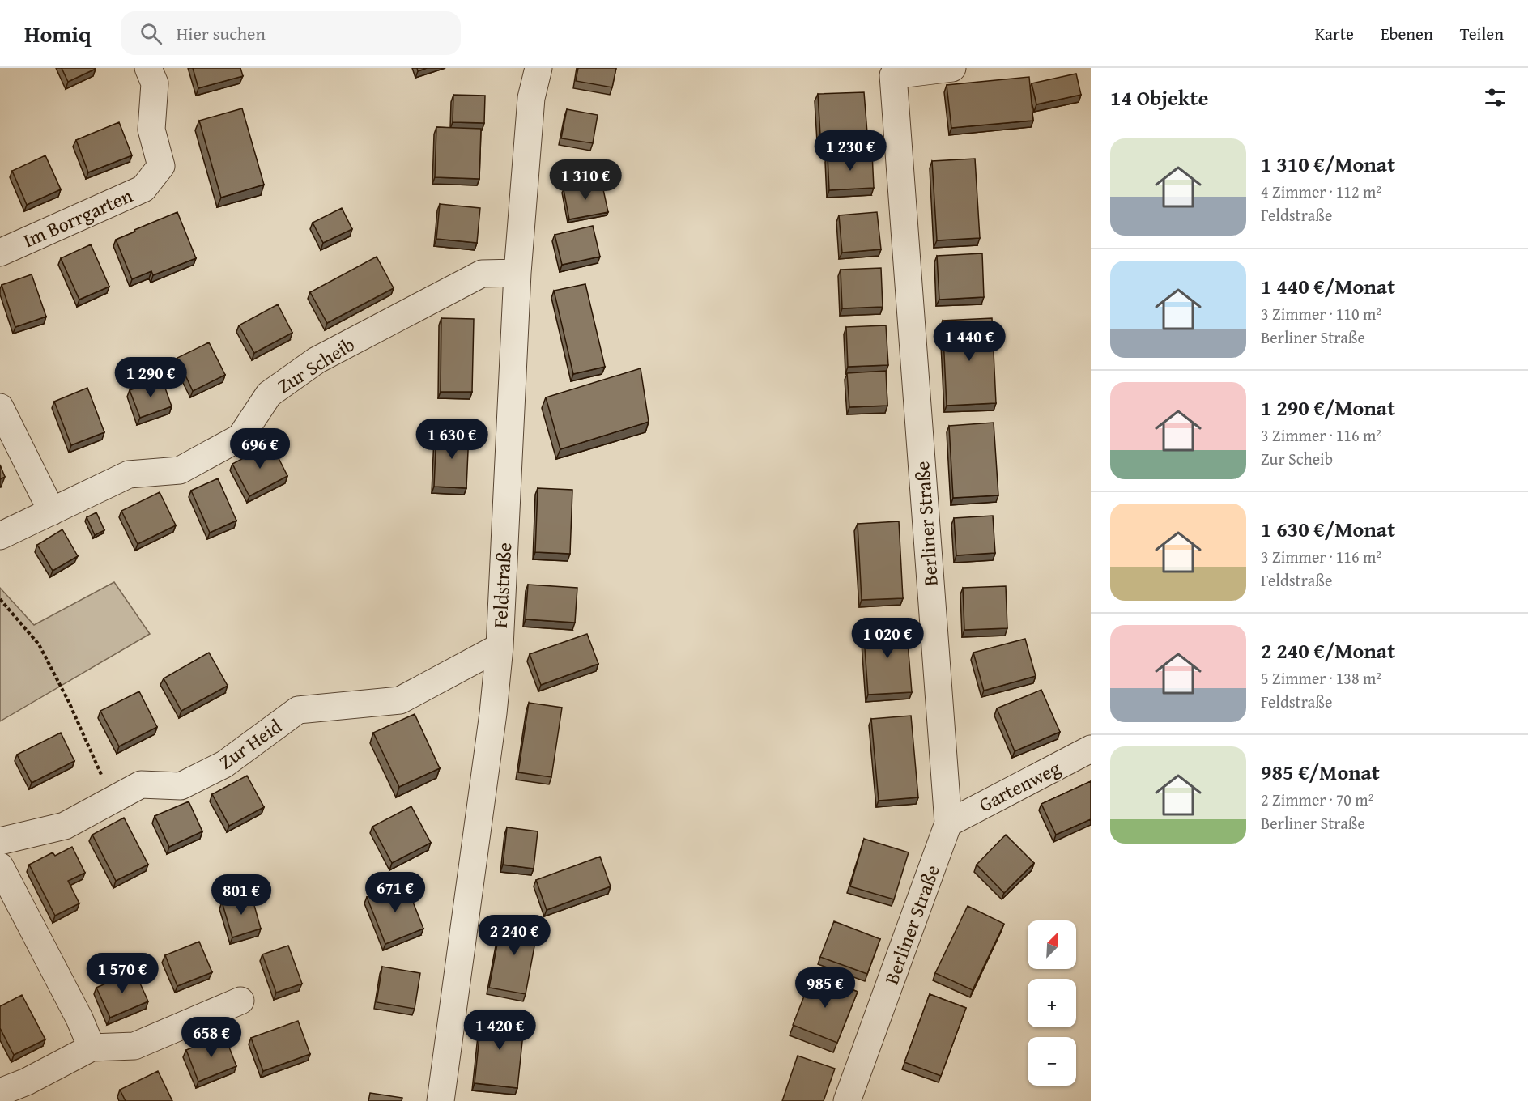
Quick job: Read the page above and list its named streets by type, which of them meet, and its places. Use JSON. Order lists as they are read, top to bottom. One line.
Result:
{"streets":{"street":["Im Borrgarten","Zur Scheib","Berliner Straße","Feldstraße","Zur Heid","Gartenweg"]},"crossings":[["Zur Scheib","Feldstraße"],["Berliner Straße","Gartenweg"],["Feldstraße","Zur Heid"]],"north":"top right","page":{"header":"Homiq","search":"Hier suchen","nav":["Karte","Ebenen","Teilen"],"heading":"14 Objekte","list":[{"name":"1 310 €/Monat","note":"4 Zimmer · 112 m² · Feldstraße"},{"name":"1 440 €/Monat","note":"3 Zimmer · 110 m² · Berliner Straße"},{"name":"1 290 €/Monat","note":"3 Zimmer · 116 m² · Zur Scheib"},{"name":"1 630 €/Monat","note":"3 Zimmer · 116 m² · Feldstraße"},{"name":"2 240 €/Monat","note":"5 Zimmer · 138 m² · Feldstraße"},{"name":"985 €/Monat","note":"2 Zimmer · 70 m² · Berliner Straße"}],"price":["1 230 €","1 310 €","1 440 €","1 290 €","1 630 €","696 €","1 020 €","671 €","801 €","2 240 €","1 570 €","985 €","1 420 €","658 €"],"map_buttons":["+","−"]}}
